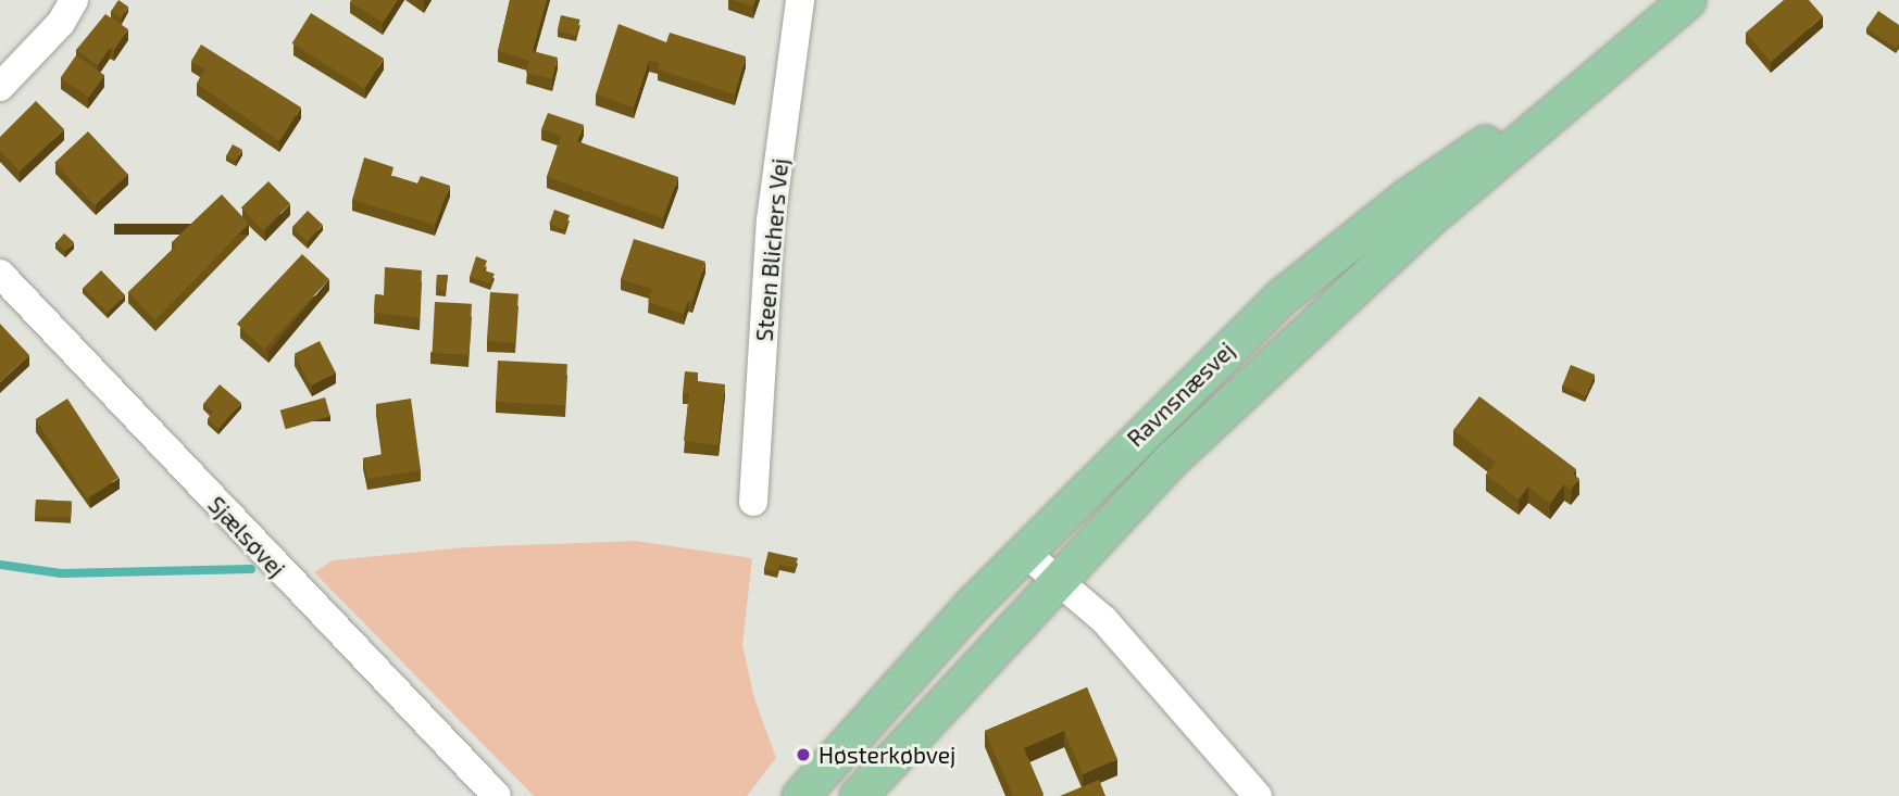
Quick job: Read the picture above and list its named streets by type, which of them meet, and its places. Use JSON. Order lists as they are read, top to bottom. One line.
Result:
{"streets":{"main road":["Ravnsnæsvej"],"street":["Steen Blichers Vej","Sjælsøvej"]},"places":["Høsterkøbvej"]}
